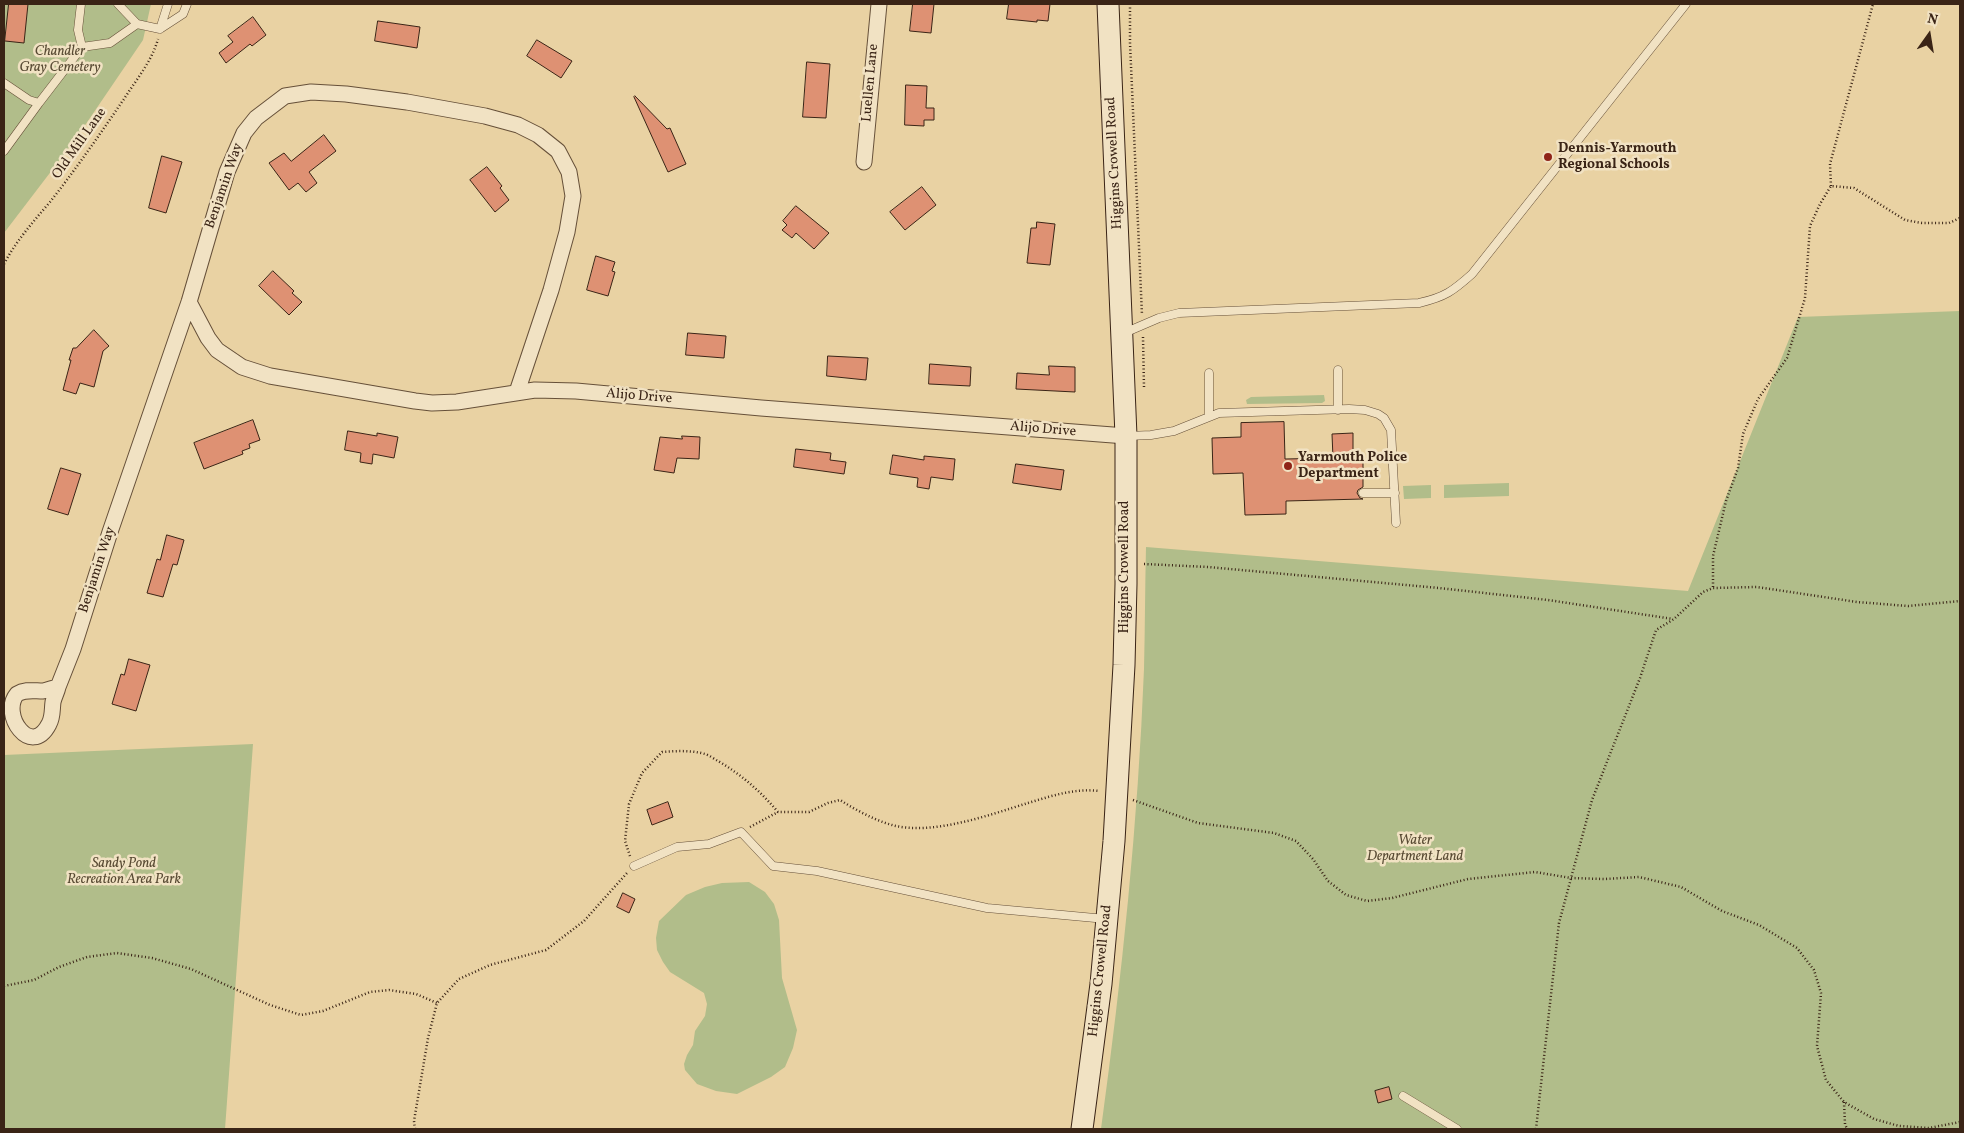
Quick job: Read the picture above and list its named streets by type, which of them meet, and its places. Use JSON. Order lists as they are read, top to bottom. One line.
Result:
{"streets":{"main road":["Higgins Crowell Road"],"street":["Luellen Lane","Benjamin Way","Alijo Drive"],"path":["Old Mill Lane"]},"crossings":[["Higgins Crowell Road","Alijo Drive"],["Benjamin Way","Alijo Drive"]],"parks":["Chandler Gray Cemetery","Water Department Land","Sandy Pond Recreation Area Park"],"places":["Dennis-Yarmouth Regional Schools","Yarmouth Police Department"],"north":"top"}
